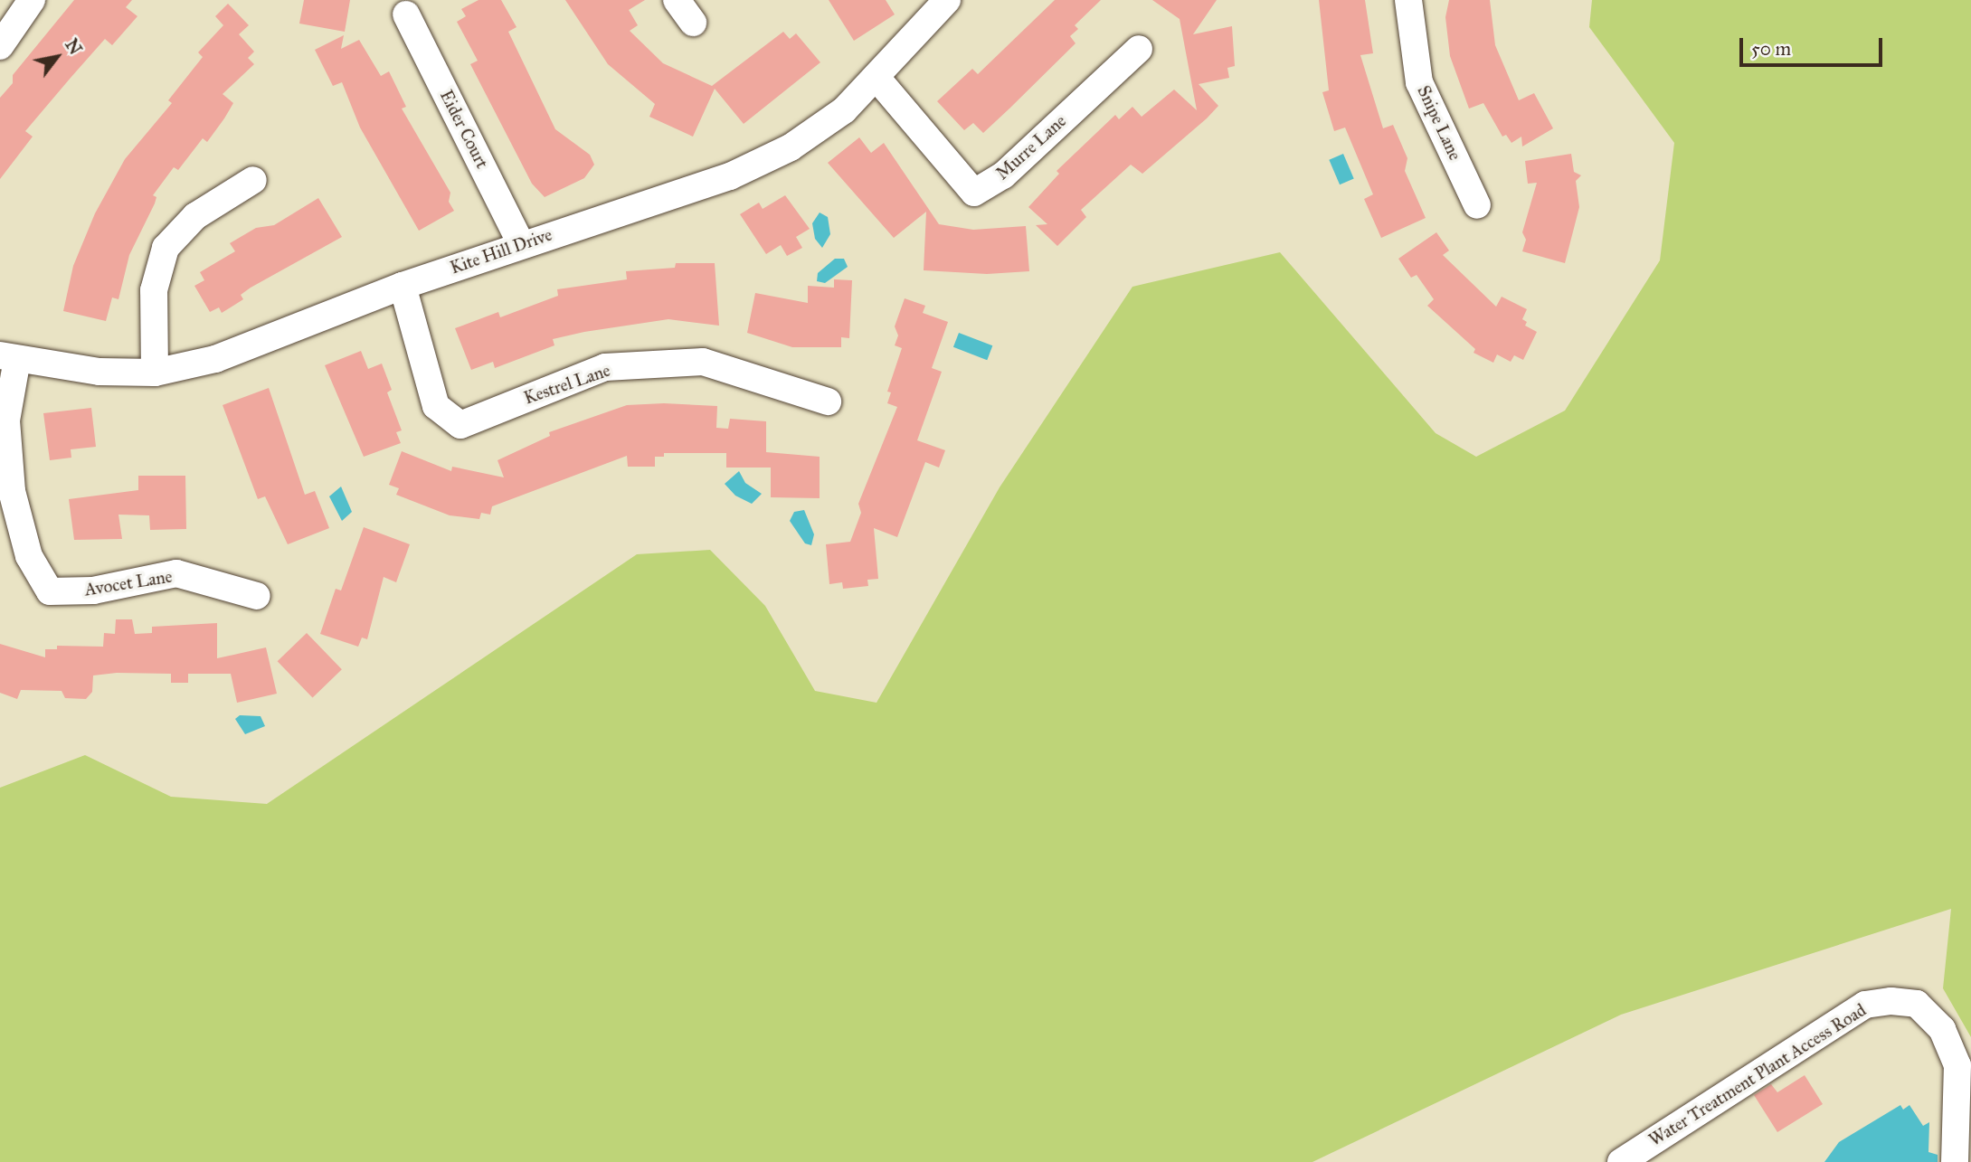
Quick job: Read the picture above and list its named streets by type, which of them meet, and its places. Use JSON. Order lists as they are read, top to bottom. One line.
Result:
{"streets":{"street":["Snipe Lane","Eider Court","Murre Lane","Kite Hill Drive","Kestrel Lane","Avocet Lane","Water Treatment Plant Access Road"]},"crossings":[["Eider Court","Kite Hill Drive"],["Murre Lane","Kite Hill Drive"],["Kite Hill Drive","Kestrel Lane"],["Kite Hill Drive","Avocet Lane"]],"scale_bar":"50 m","north":"top right"}
